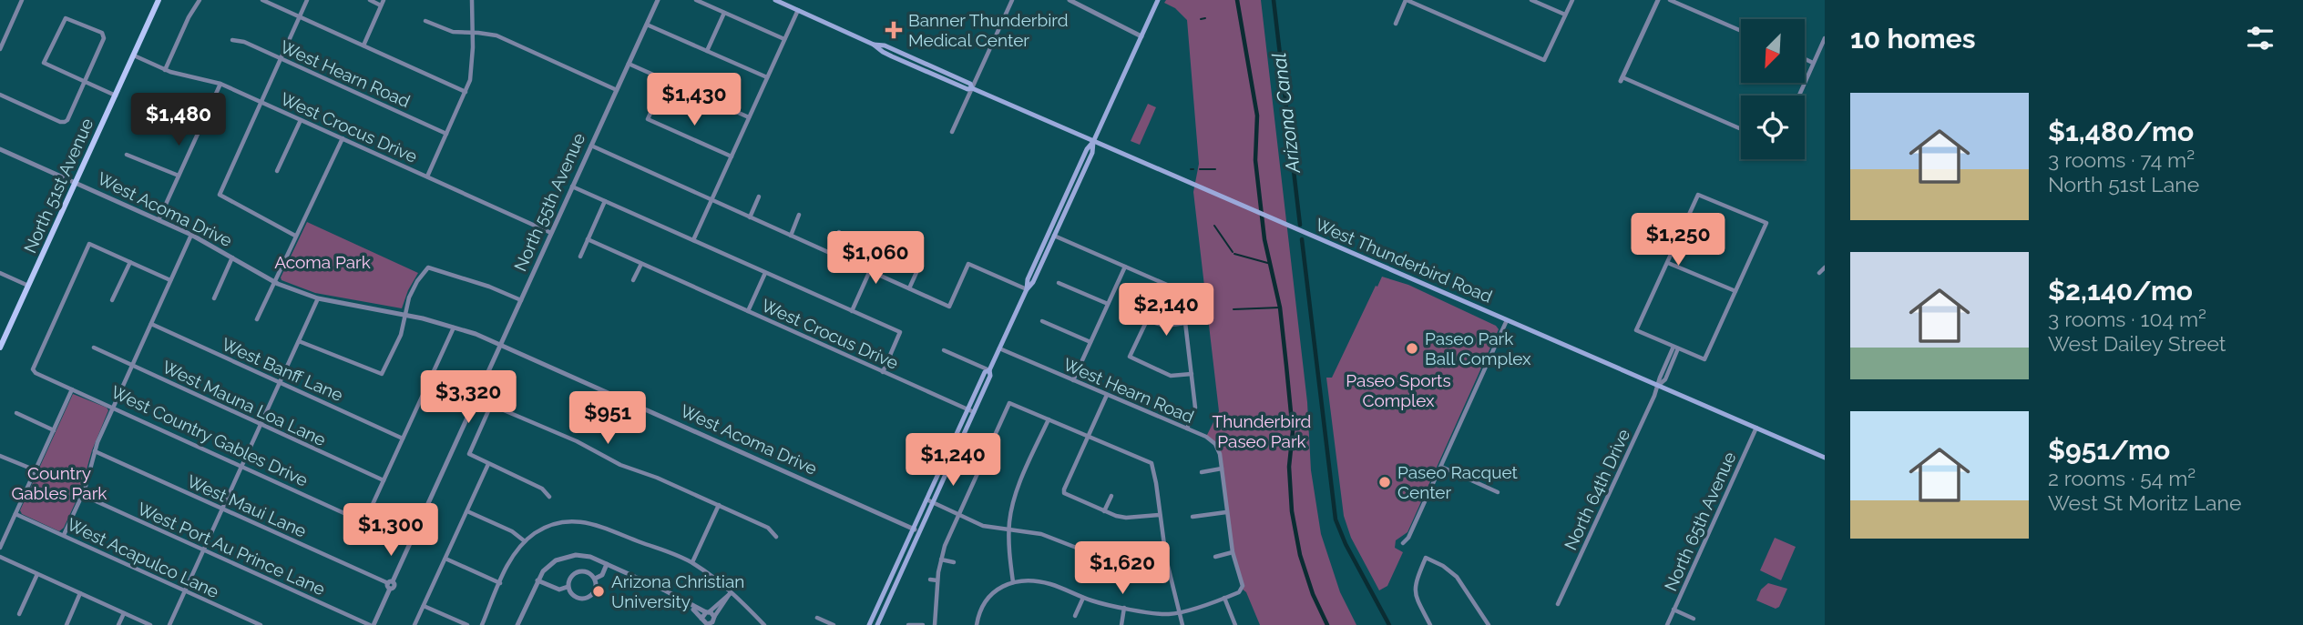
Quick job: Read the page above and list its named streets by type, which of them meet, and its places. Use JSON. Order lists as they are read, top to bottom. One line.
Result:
{"streets":{"main road":["North 51st Avenue","West Thunderbird Road"],"street":["West Hearn Road","West Crocus Drive","North 55th Avenue","West Acoma Drive","West Banff Lane","West Mauna Loa Lane","West Country Gables Drive","North 64th Drive","West Maui Lane","North 65th Avenue","West Port Au Prince Lane","West Acapulco Lane"]},"crossings":[["West Crocus Drive","North 51st Avenue"],["West Crocus Drive","North 55th Avenue"],["North 51st Avenue","West Acoma Drive"],["North 55th Avenue","West Acoma Drive"],["North 55th Avenue","West Country Gables Drive"],["North 55th Avenue","West Maui Lane"],["North 55th Avenue","West Port Au Prince Lane"],["West Thunderbird Road","North 64th Drive"],["West Thunderbird Road","North 65th Avenue"]],"water":["Arizona Canal"],"parks":["Acoma Park","Paseo Sports Complex","Thunderbird Paseo Park","Country Gables Park"],"places":{"health":["Banner Thunderbird Medical Center"],"other":["Paseo Park Ball Complex","Paseo Racquet Center","Arizona Christian University"]},"north":"bottom left","page":{"heading":"10 homes","price":["$1,430","$1,480","$1,250","$1,060","$2,140","$3,320","$951","$1,240","$1,300","$1,620"],"list":[{"name":"$1,480/mo","note":"3 rooms · 74 m² · North 51st Lane"},{"name":"$2,140/mo","note":"3 rooms · 104 m² · West Dailey Street"},{"name":"$951/mo","note":"2 rooms · 54 m² · West St Moritz Lane"}]}}
